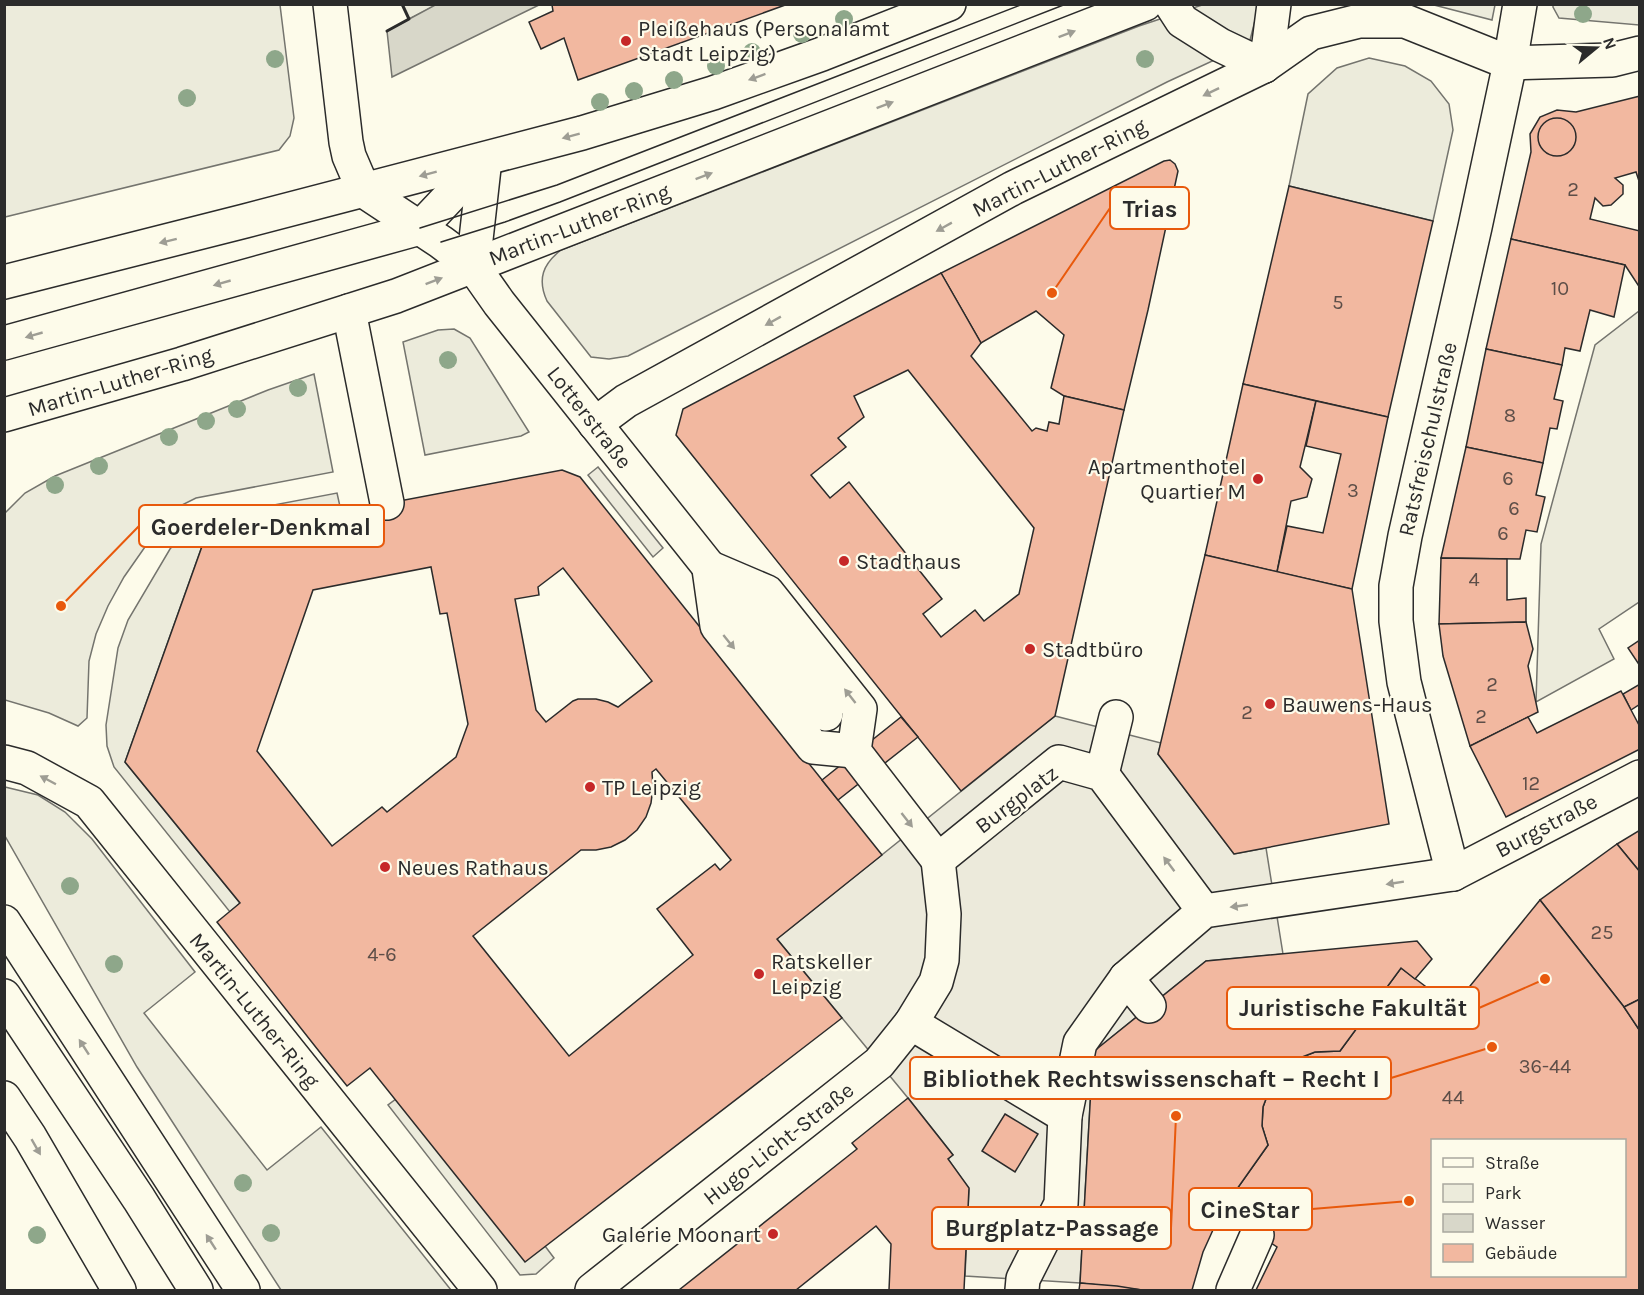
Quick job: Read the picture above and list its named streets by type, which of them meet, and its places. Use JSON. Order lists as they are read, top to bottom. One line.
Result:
{"streets":{"street":["Martin-Luther-Ring","Lotterstraße","Ratsfreischulstraße","Burgplatz","Burgstraße","Hugo-Licht-Straße"]},"crossings":[["Martin-Luther-Ring","Lotterstraße"],["Martin-Luther-Ring","Ratsfreischulstraße"],["Ratsfreischulstraße","Burgstraße"]],"places":["Pleißehaus (Personalamt Stadt Leipzig)","Trias","Apartmenthotel Quartier M","Stadthaus","Goerdeler-Denkmal","Stadtbüro","Bauwens-Haus","TP Leipzig","Neues Rathaus","Ratskeller Leipzig","Juristische Fakultät","Bibliothek Rechtswissenschaft – Recht I","Burgplatz-Passage","CineStar","Galerie Moonart"],"house_numbers":["2","10","5","8","6","3","6","6","4","2","2","2","12","25","4-6","36-44","44"],"legend":["Straße","Park","Wasser","Gebäude"],"north":"right"}
